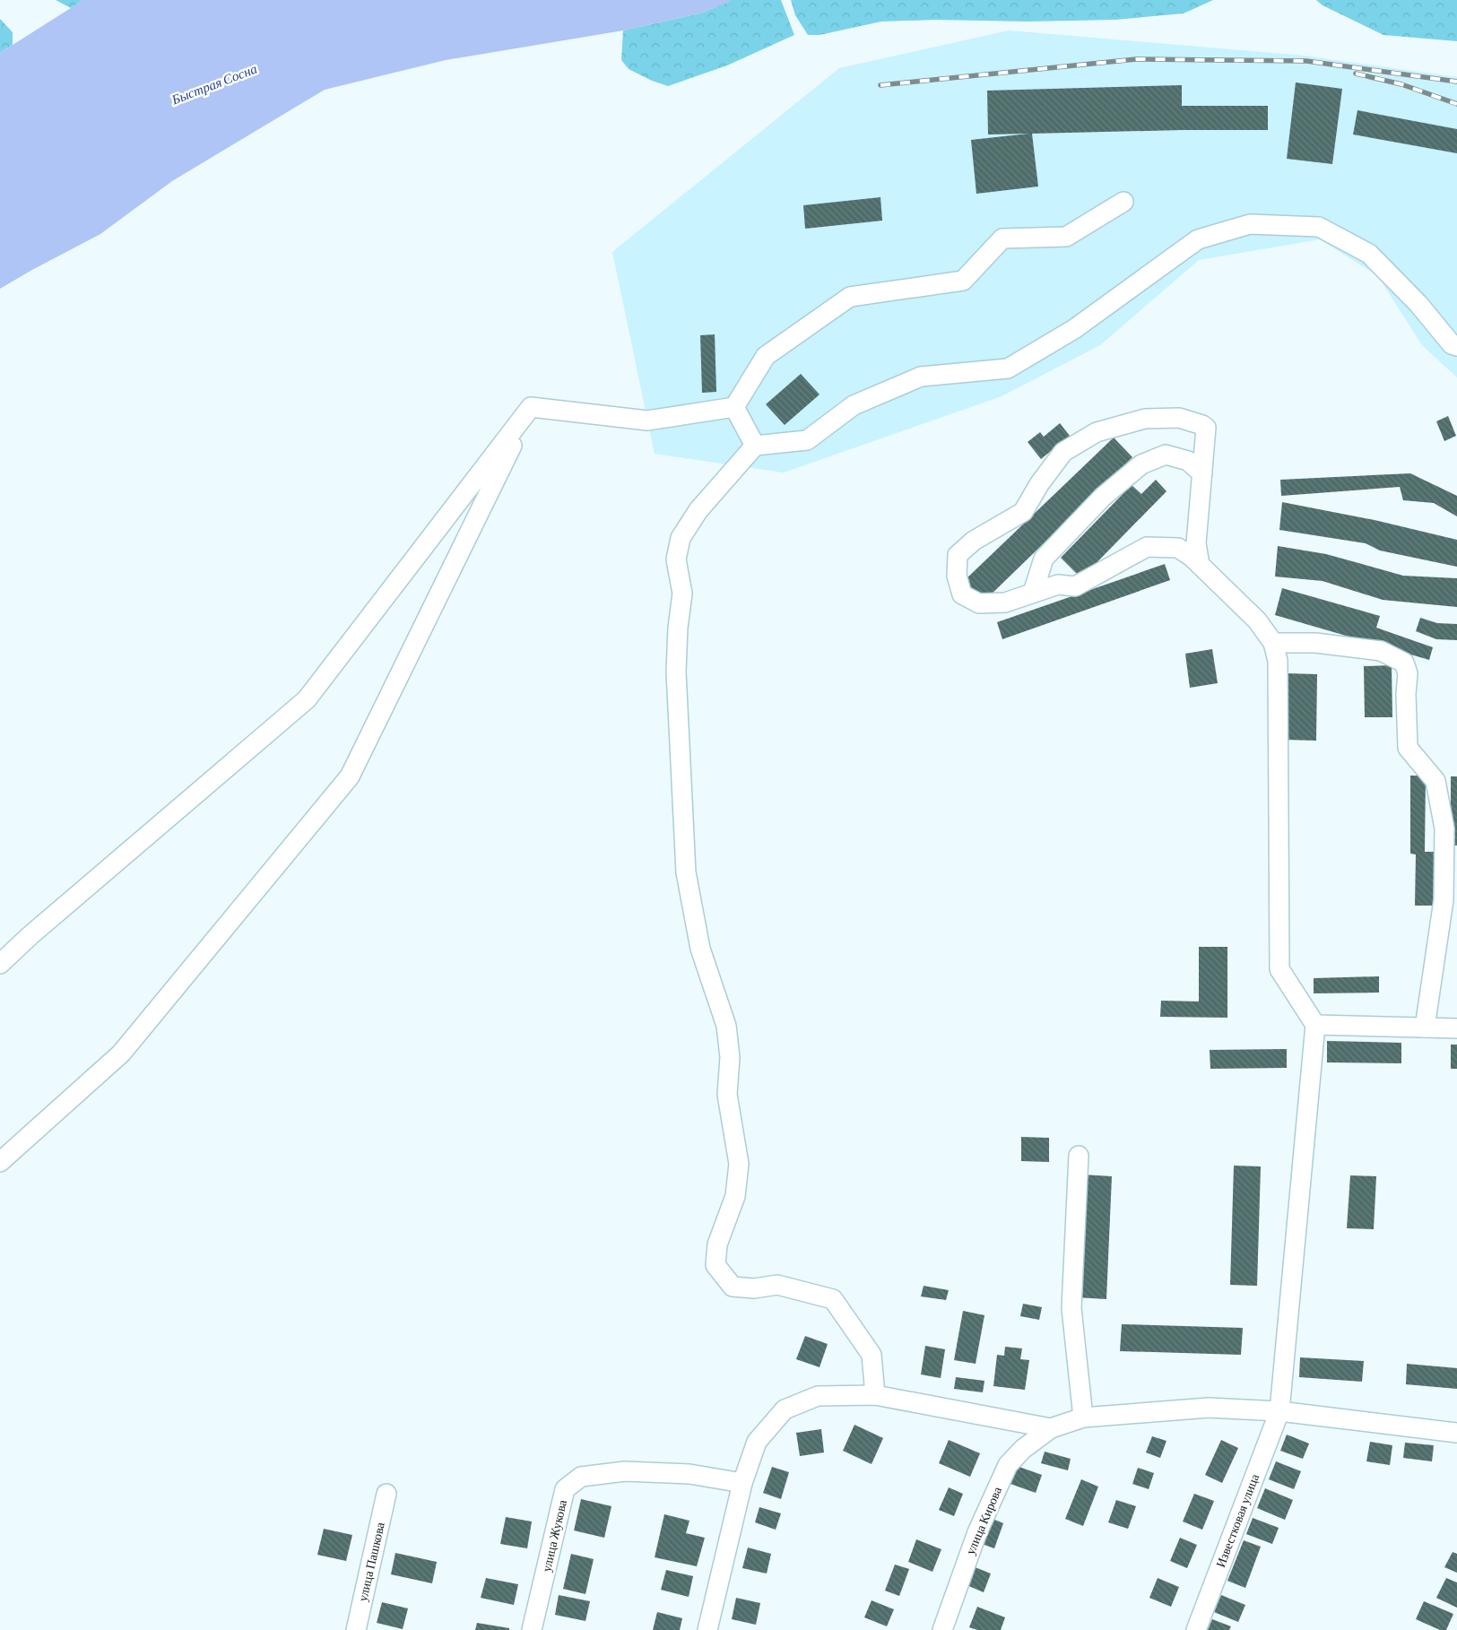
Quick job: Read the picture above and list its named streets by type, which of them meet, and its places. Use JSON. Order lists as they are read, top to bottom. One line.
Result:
{"streets":{"street":["улица Кирова","Известковая улица","улица Жукова","улица Пашкова"]},"water":["Быстрая Сосна"]}
